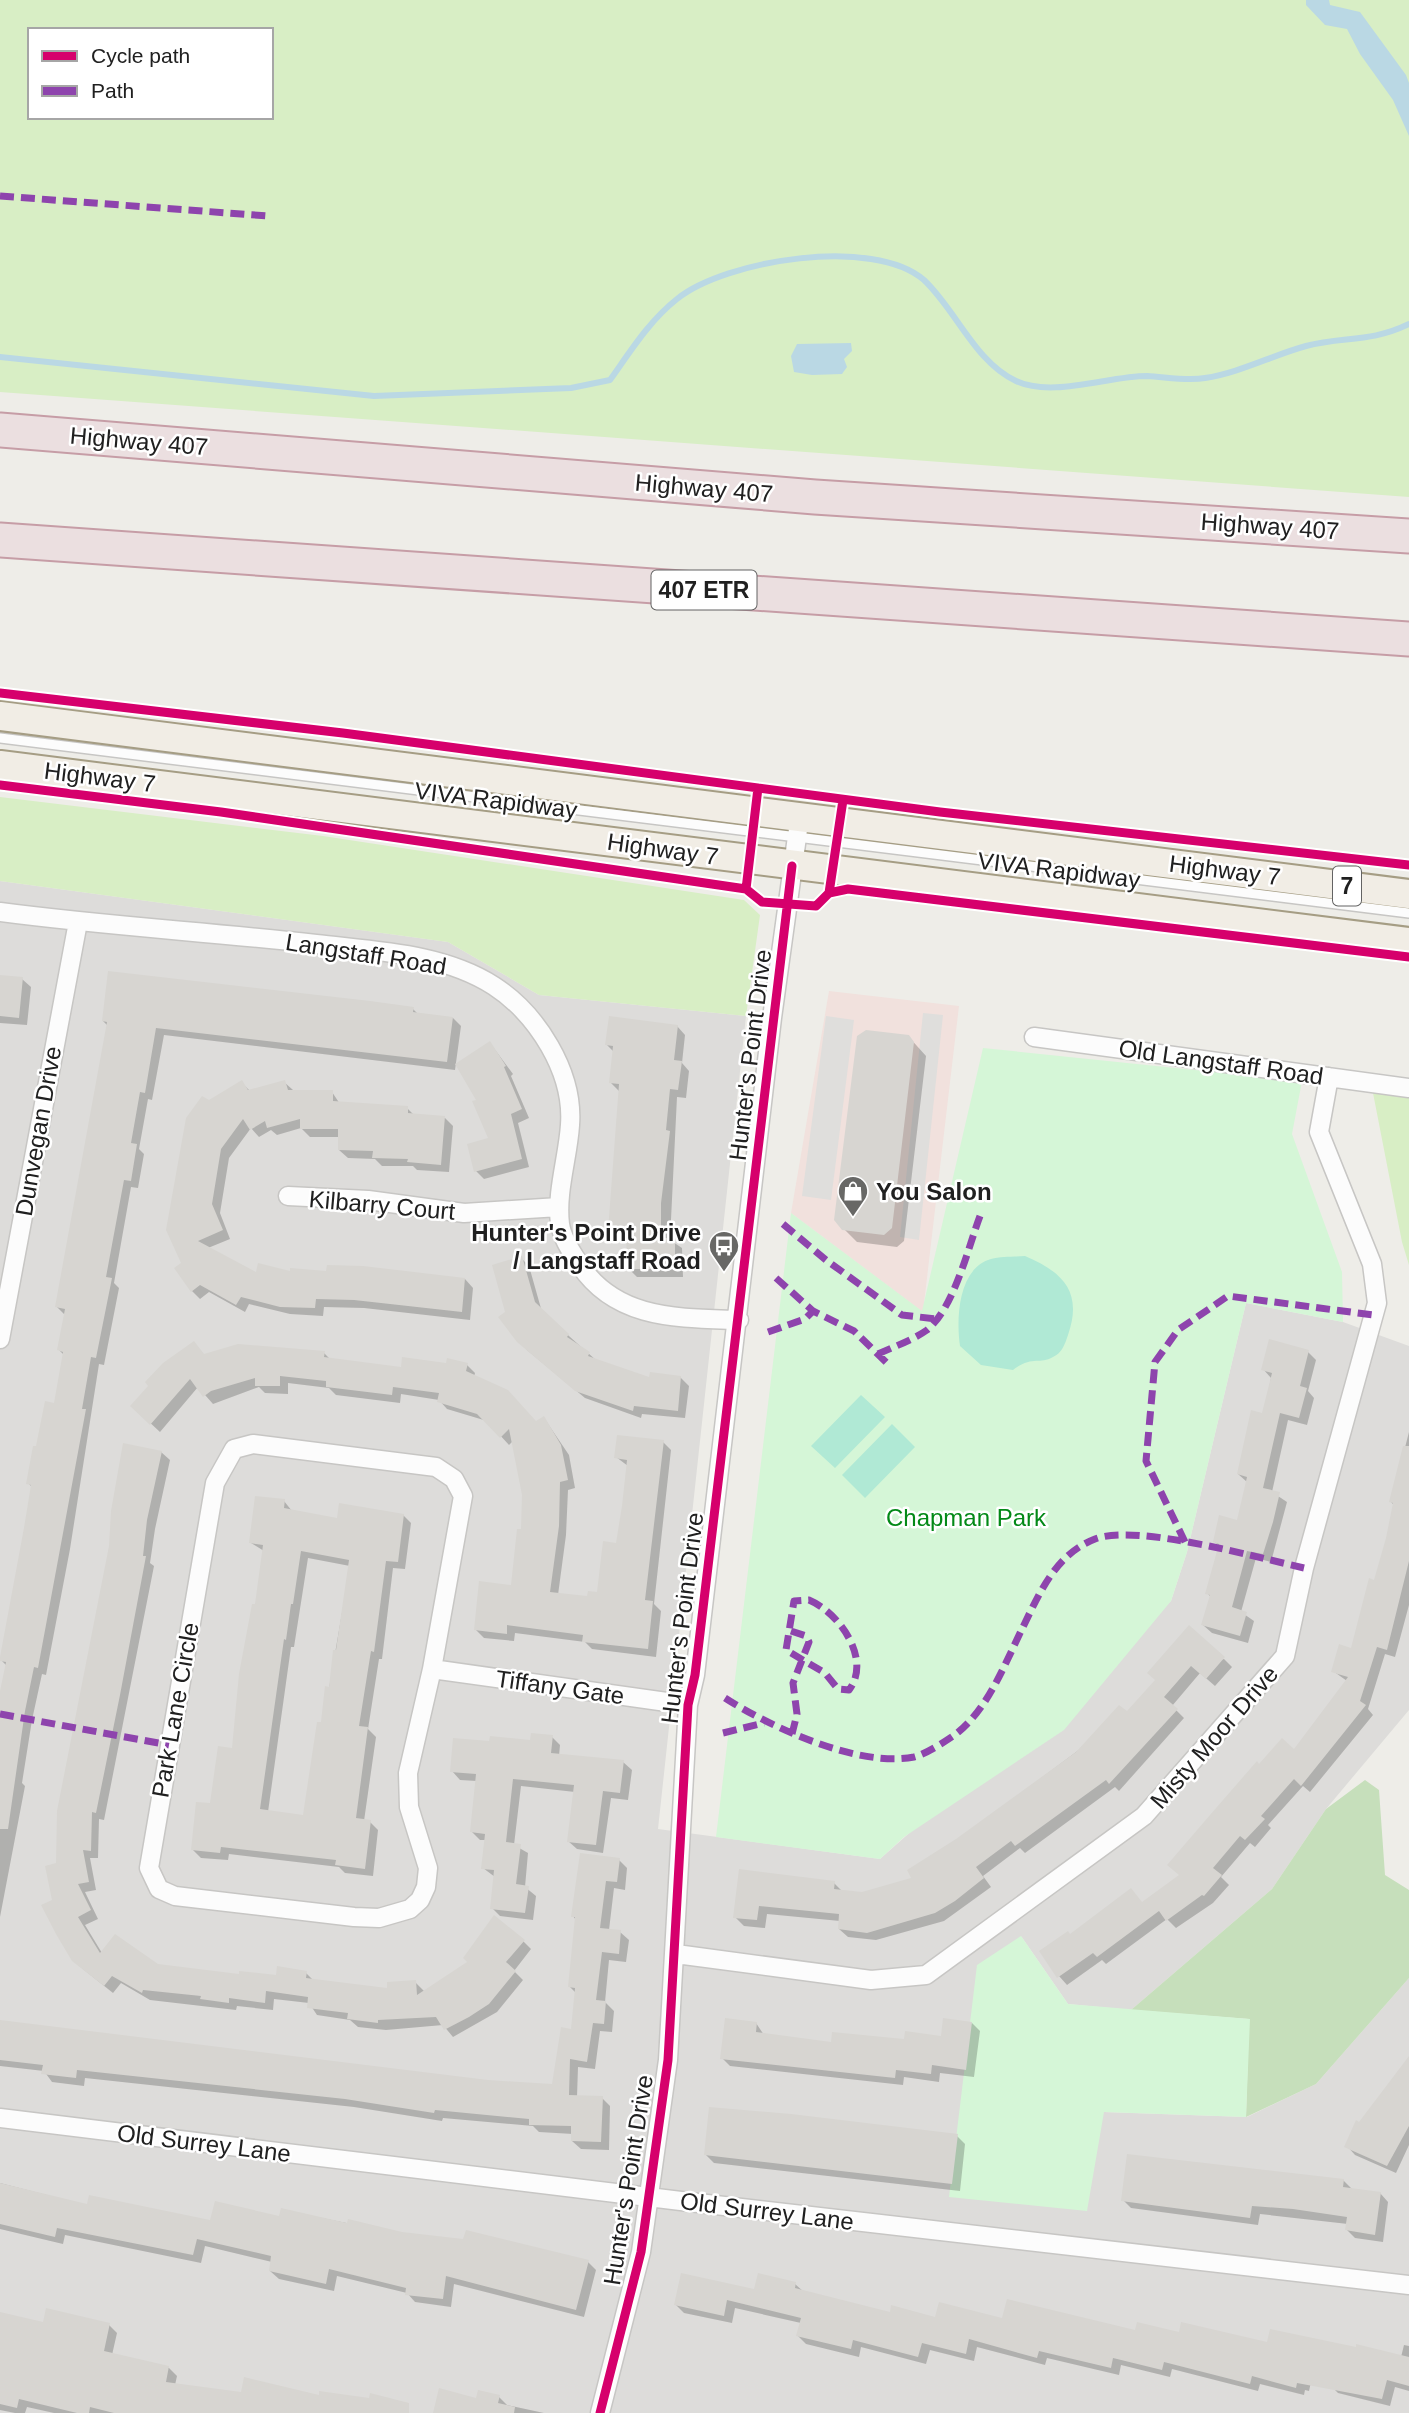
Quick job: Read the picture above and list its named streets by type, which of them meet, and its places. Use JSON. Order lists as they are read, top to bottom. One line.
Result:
{"streets":{"highway":["Highway 407","407 ETR"],"main road":["Highway 7","7"],"street":["Langstaff Road","Hunter's Point Drive","Old Langstaff Road","Dunvegan Drive","Kilbarry Court","Tiffany Gate","Park Lane Circle","Misty Moor Drive","Old Surrey Lane"],"lane":["VIVA Rapidway"]},"crossings":[["Highway 7","VIVA Rapidway"],["Highway 7","Hunter's Point Drive"],["VIVA Rapidway","Hunter's Point Drive"],["Langstaff Road","Hunter's Point Drive"],["Langstaff Road","Dunvegan Drive"],["Langstaff Road","Kilbarry Court"],["Hunter's Point Drive","Tiffany Gate"],["Hunter's Point Drive","Misty Moor Drive"],["Hunter's Point Drive","Old Surrey Lane"],["Old Langstaff Road","Misty Moor Drive"],["Tiffany Gate","Park Lane Circle"]],"parks":["Chapman Park"],"places":{"shop":["You Salon"],"bus stop":["Hunter's Point Drive / Langstaff Road"]},"legend":["Cycle path","Path"]}
